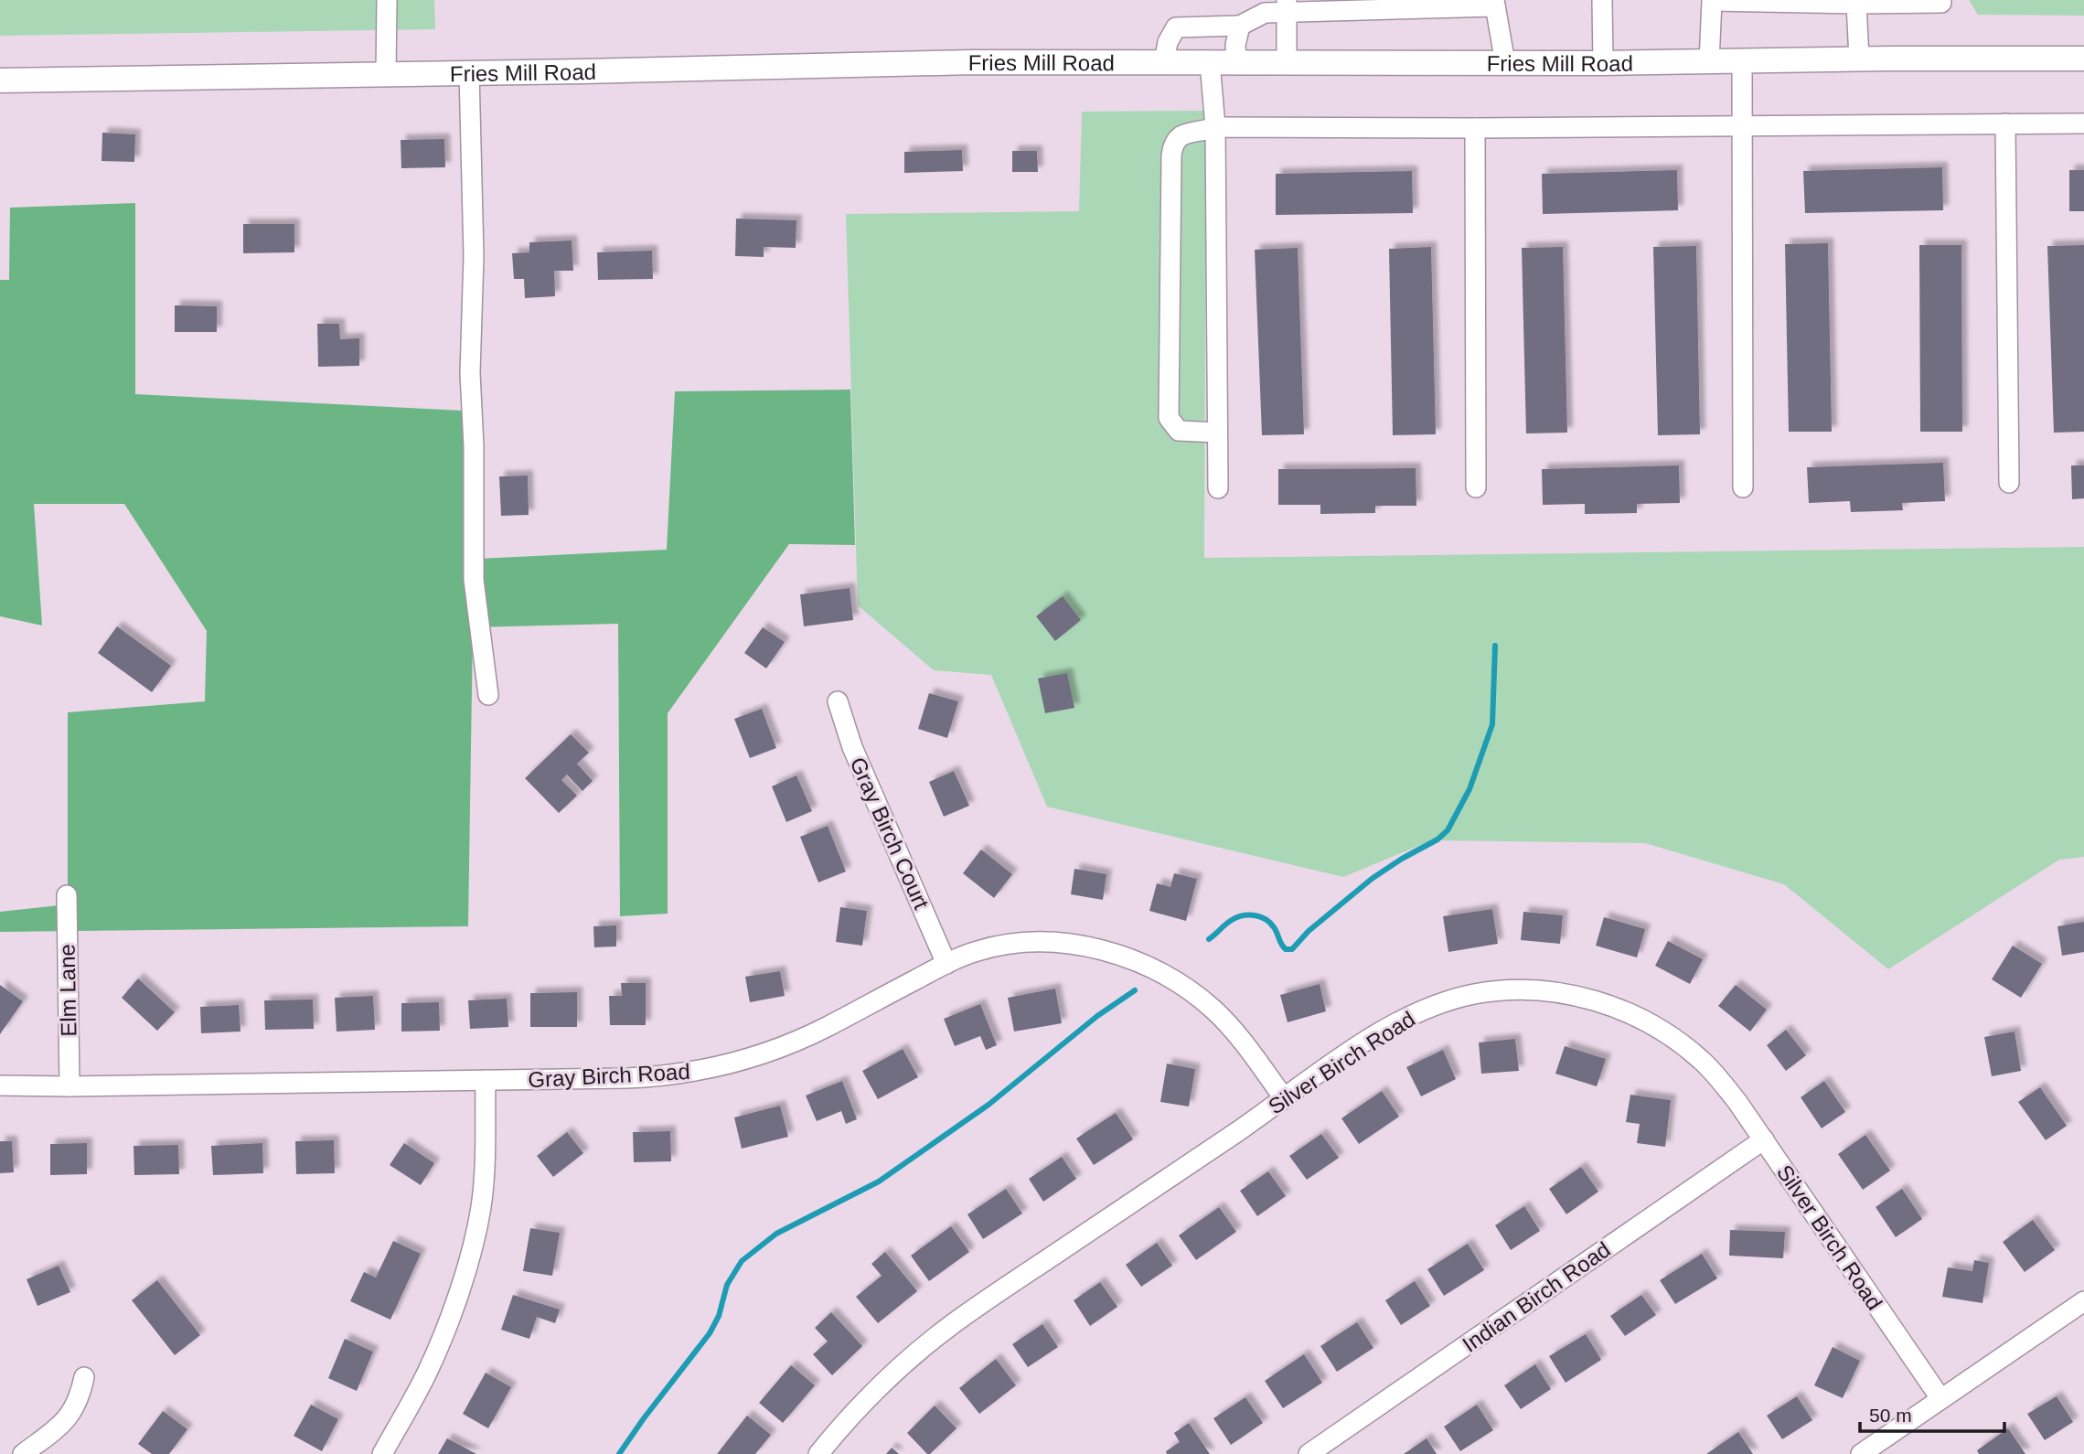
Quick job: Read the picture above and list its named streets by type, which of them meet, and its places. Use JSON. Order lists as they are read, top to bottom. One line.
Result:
{"streets":{"main road":["Fries Mill Road"],"street":["Gray Birch Court","Elm Lane","Silver Birch Road","Gray Birch Road","Indian Birch Road"]},"crossings":[["Gray Birch Court","Gray Birch Road"],["Elm Lane","Gray Birch Road"],["Silver Birch Road","Gray Birch Road"],["Silver Birch Road","Indian Birch Road"]],"scale_bar":"50 m"}
